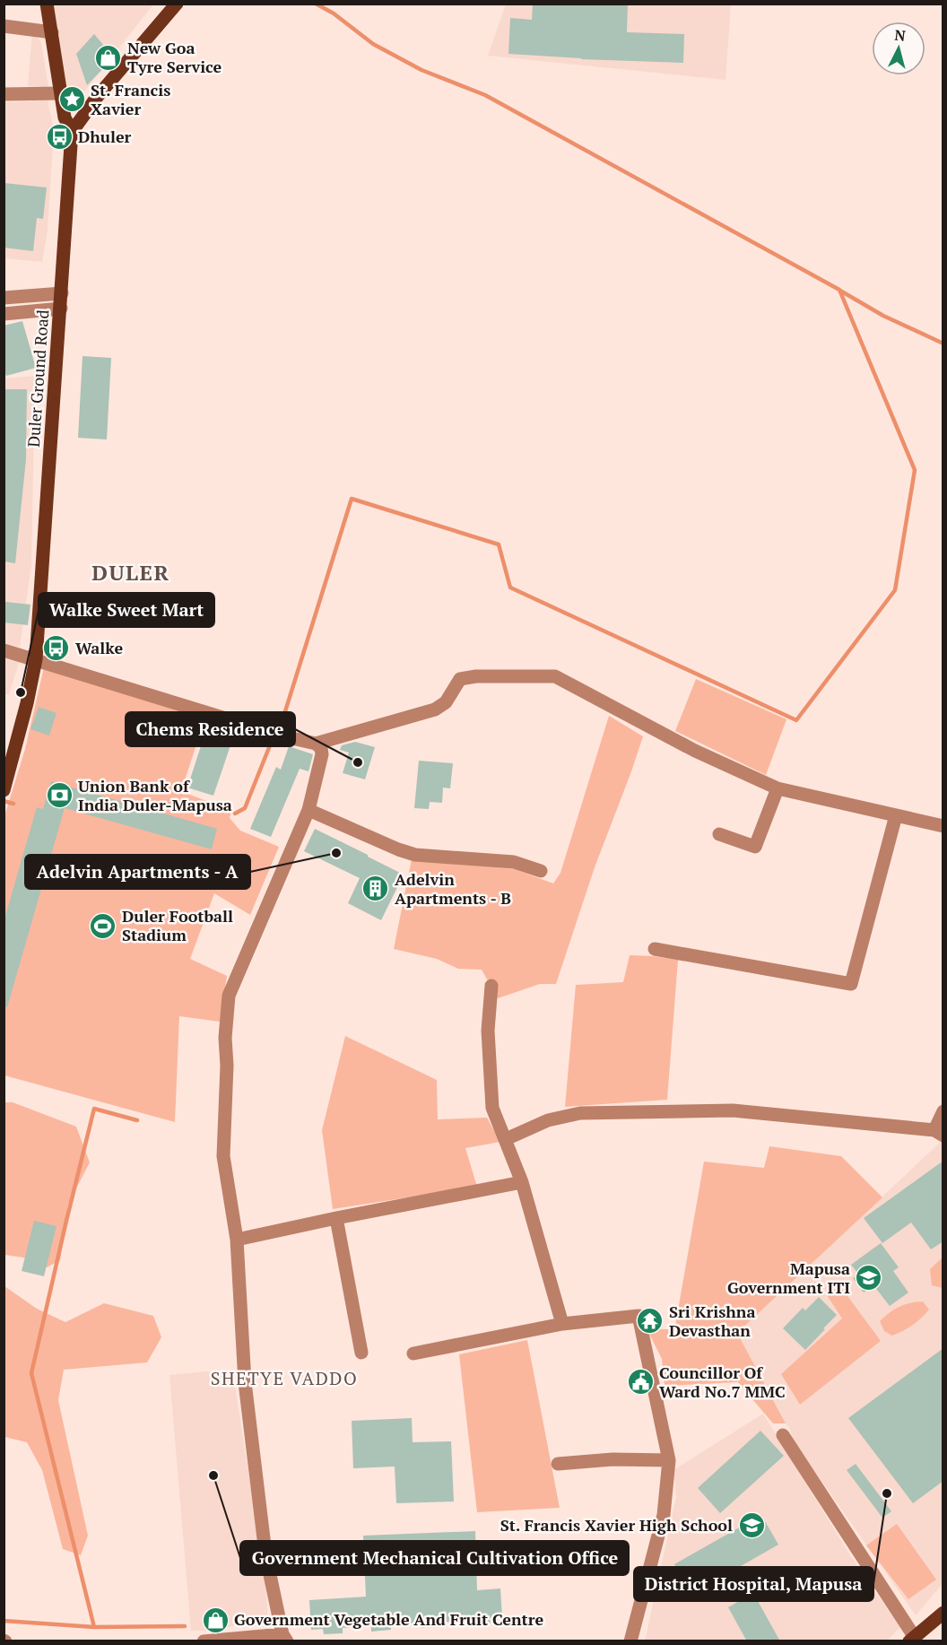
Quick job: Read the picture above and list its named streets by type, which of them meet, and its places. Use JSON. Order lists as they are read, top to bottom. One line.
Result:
{"streets":{"main road":["Duler Ground Road"]},"districts":["DULER","SHETYE VADDO"],"places":{"shop":["New Goa Tyre Service","Government Vegetable And Fruit Centre"],"place":["St. Francis Xavier"],"bus stop":["Dhuler","Walke"],"other":["Walke Sweet Mart","Chems Residence","Adelvin Apartments - A","Government Mechanical Cultivation Office","District Hospital, Mapusa"],"bank":["Union Bank of India Duler-Mapusa"],"building":["Adelvin Apartments - B"],"sports":["Duler Football Stadium"],"school or university":["Mapusa Government ITI","St. Francis Xavier High School"],"temple":["Sri Krishna Devasthan"],"public building":["Councillor Of Ward No.7 MMC"]},"north":"top"}
